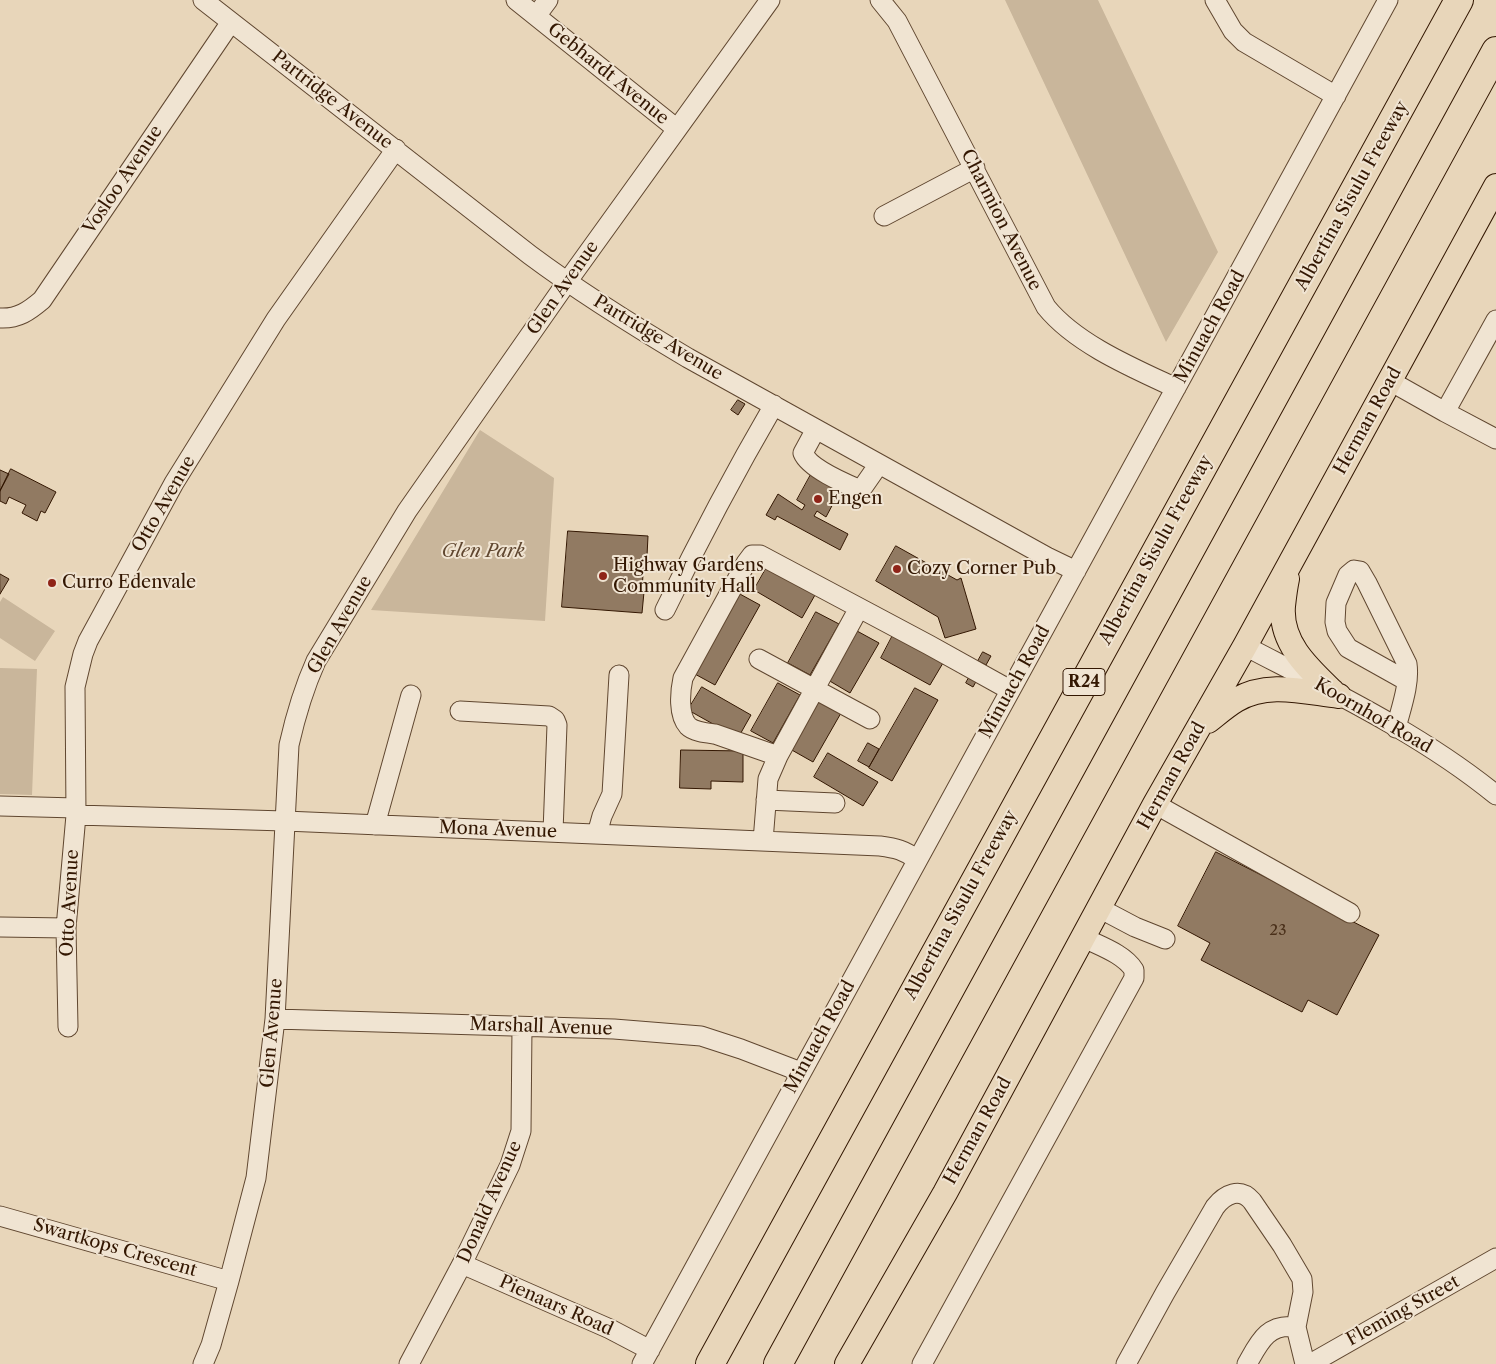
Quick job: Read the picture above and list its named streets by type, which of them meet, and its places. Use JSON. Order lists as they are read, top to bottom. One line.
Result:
{"streets":{"highway":["Albertina Sisulu Freeway","R24"],"main road":["Herman Road"],"street":["Gebhardt Avenue","Partridge Avenue","Vosloo Avenue","Charmion Avenue","Glen Avenue","Minuach Road","Otto Avenue","Koornhof Road","Mona Avenue","Marshall Avenue","Donald Avenue","Swartkops Crescent","Pienaars Road","Fleming Street"]},"crossings":[["Gebhardt Avenue","Glen Avenue"],["Partridge Avenue","Vosloo Avenue"],["Partridge Avenue","Glen Avenue"],["Partridge Avenue","Minuach Road"],["Partridge Avenue","Otto Avenue"],["Charmion Avenue","Minuach Road"],["Glen Avenue","Mona Avenue"],["Glen Avenue","Marshall Avenue"],["Glen Avenue","Swartkops Crescent"],["Minuach Road","Mona Avenue"],["Minuach Road","Marshall Avenue"],["Minuach Road","Pienaars Road"],["Herman Road","Koornhof Road"],["Otto Avenue","Mona Avenue"],["Marshall Avenue","Donald Avenue"],["Donald Avenue","Pienaars Road"]],"parks":["Glen Park"],"places":["Engen","Cozy Corner Pub","Highway Gardens Community Hall","Curro Edenvale"],"house_numbers":["23"]}
